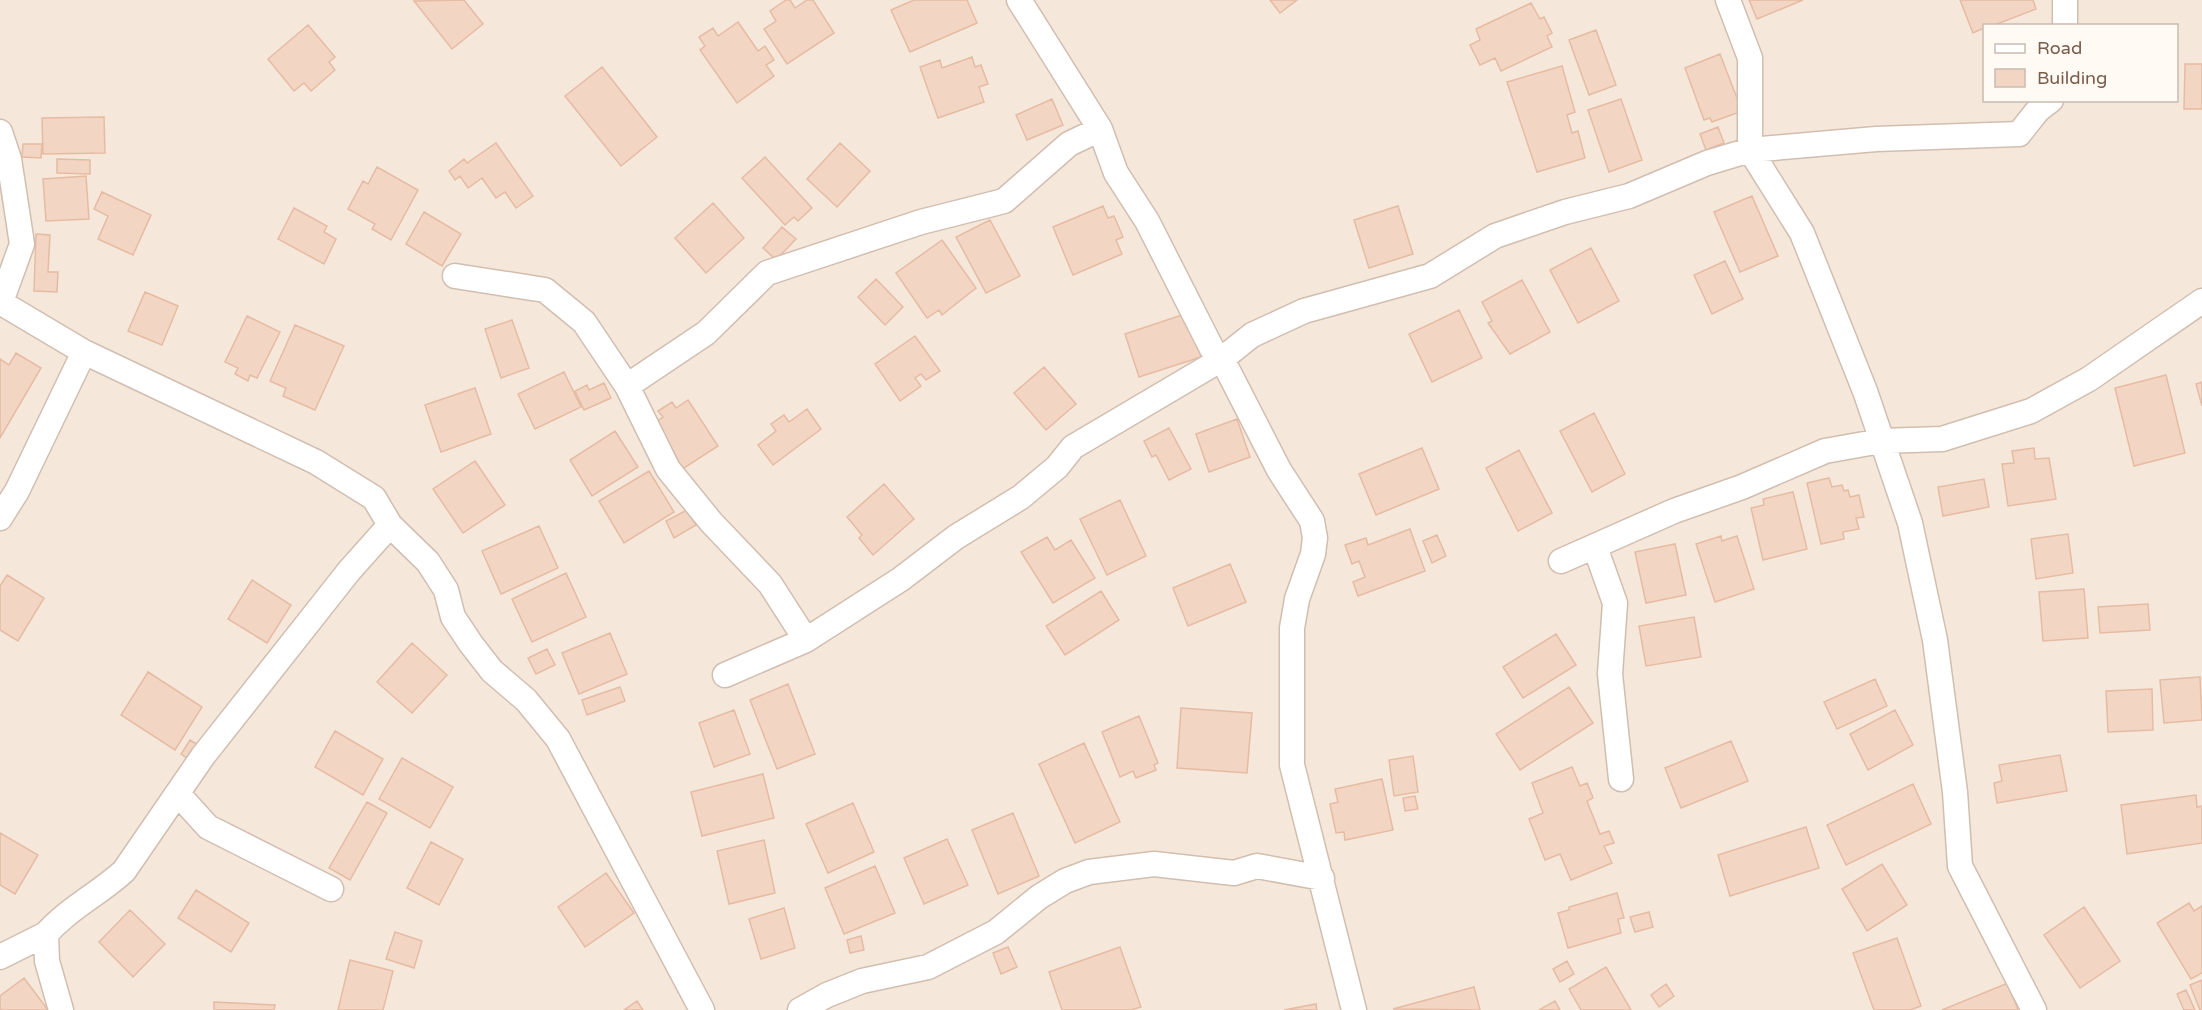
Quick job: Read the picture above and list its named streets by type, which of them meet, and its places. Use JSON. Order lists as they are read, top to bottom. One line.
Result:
{"legend":["Road","Building"]}
